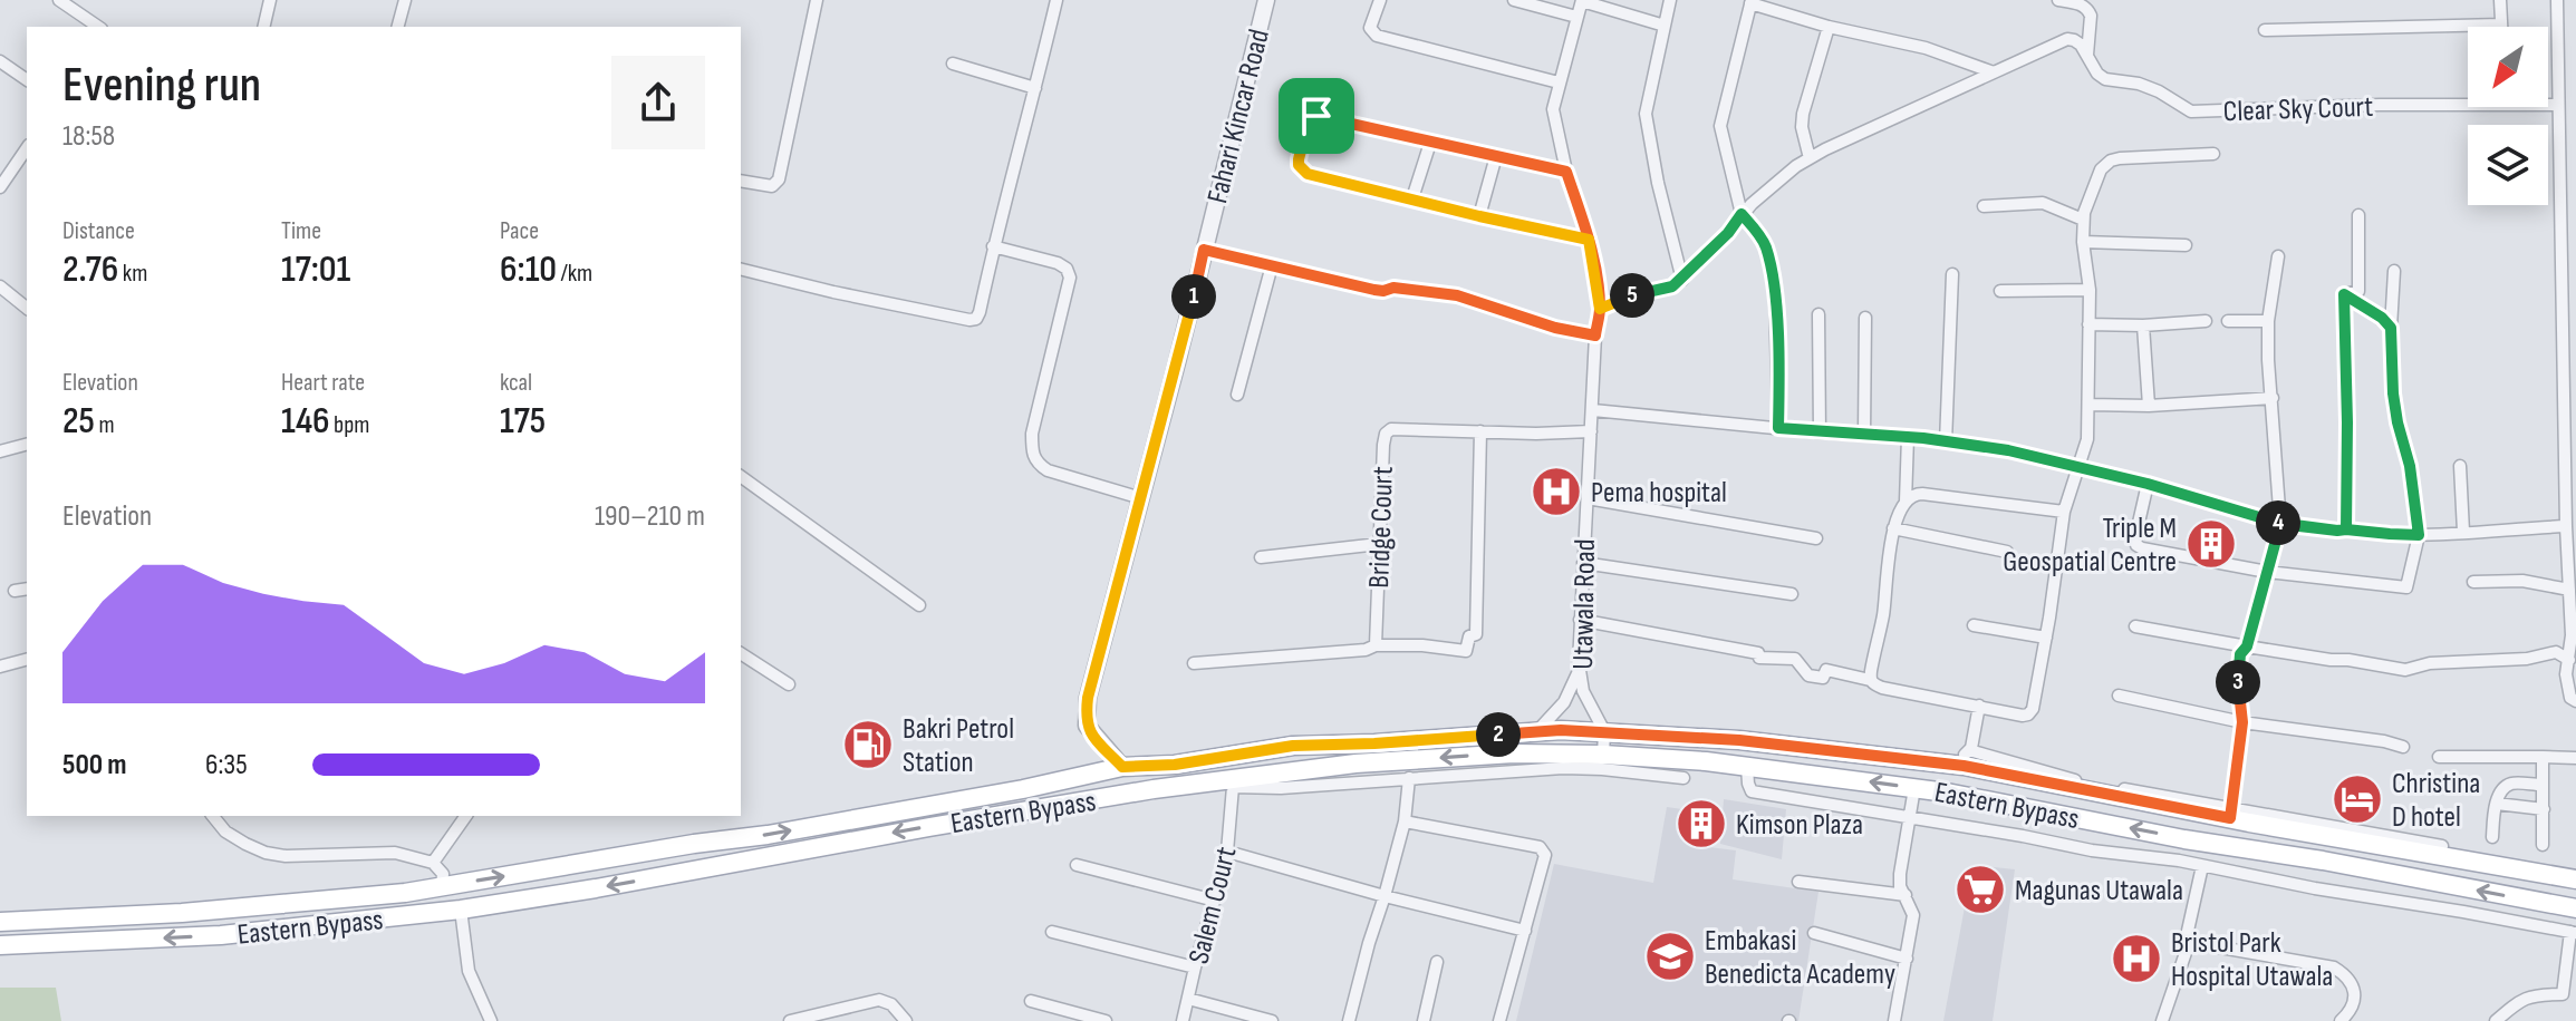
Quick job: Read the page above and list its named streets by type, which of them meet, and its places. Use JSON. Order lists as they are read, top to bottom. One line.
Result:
{"streets":{"main road":["Eastern Bypass"],"street":["Clear Sky Court","Fahari Kincar Road","Bridge Court","Utawala Road","Salem Court"]},"crossings":[["Fahari Kincar Road","Eastern Bypass"],["Bridge Court","Utawala Road"],["Utawala Road","Eastern Bypass"],["Eastern Bypass","Salem Court"]],"places":{"hospital":["Pema hospital","Bristol Park Hospital Utawala"],"building":["Triple M Geospatial Centre","Kimson Plaza"],"fuel station":["Bakri Petrol Station"],"hotel":["Christina D hotel"],"supermarket":["Magunas Utawala"],"school or university":["Embakasi Benedicta Academy"]},"north":"bottom left","page":{"heading":["Evening run","18:58"],"stats":[["Distance","2.76 km"],["Time","17:01"],["Pace","6:10 /km"],["Elevation","25 m"],["Heart rate","146 bpm"],["kcal","175"]],"pins":["5","1","4","3","2"],"chart":["Elevation","190–210 m"],"list":[{"name":"500 m","note":"6:35"}]}}
